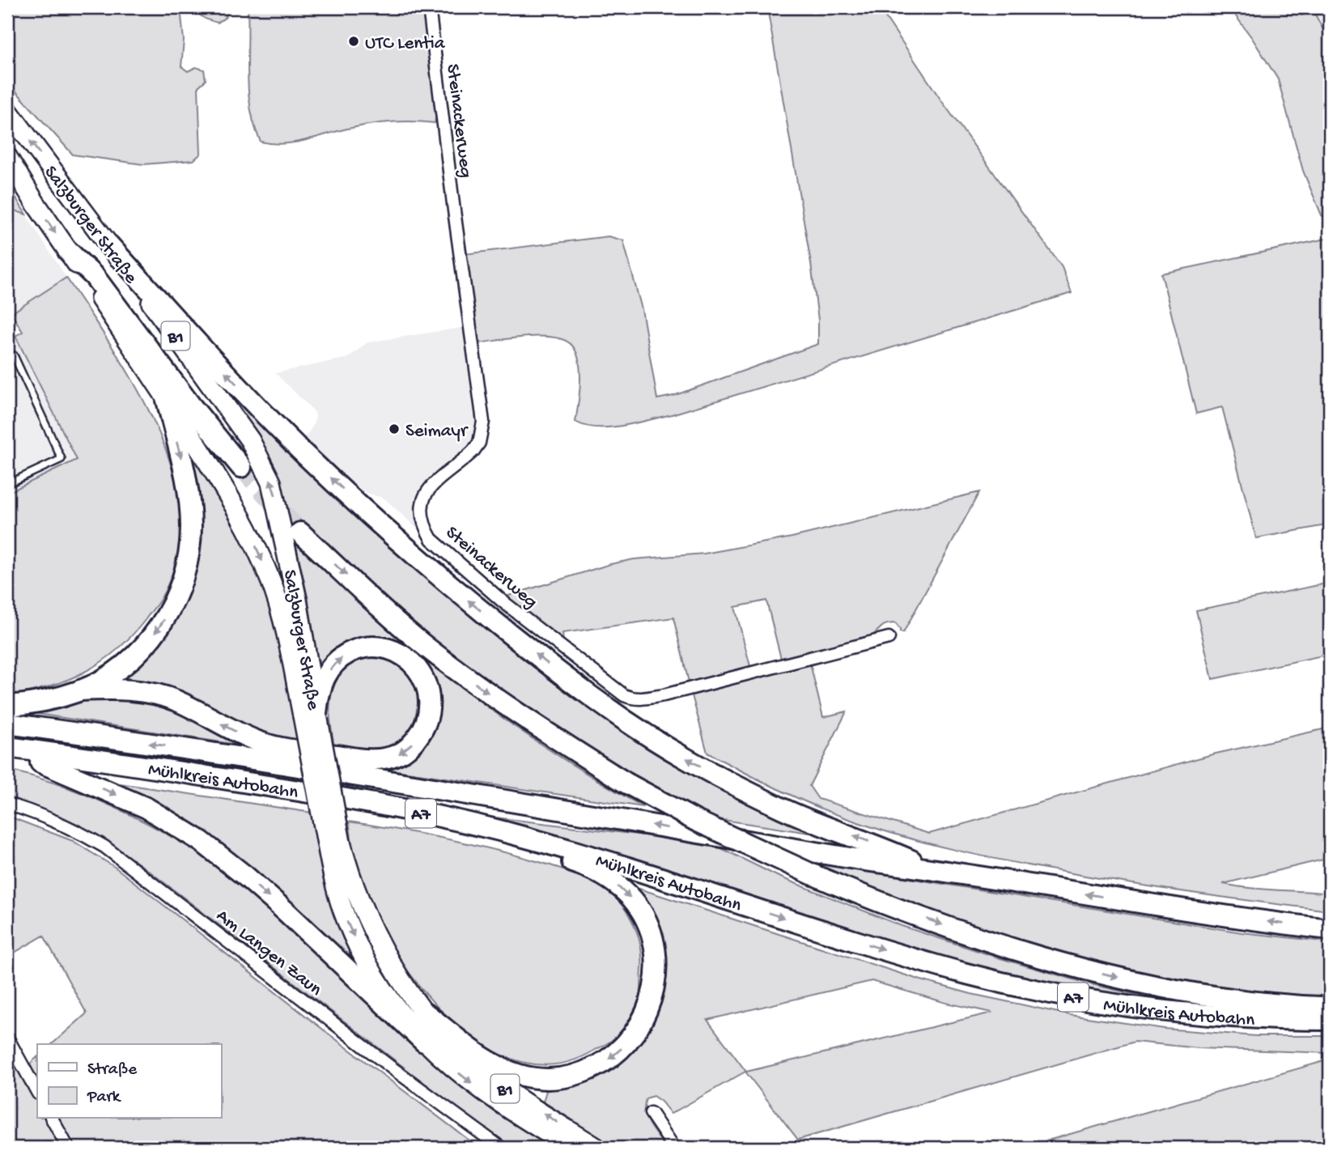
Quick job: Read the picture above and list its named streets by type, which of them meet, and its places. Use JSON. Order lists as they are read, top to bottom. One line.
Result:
{"streets":{"highway":["Mühlkreis Autobahn","A7"],"main road":["Salzburger Straße","B1"],"street":["Steinackerweg","Am Langen Zaun"]},"places":["UTC Lentia","Seimayr"],"legend":["Straße","Park"]}
